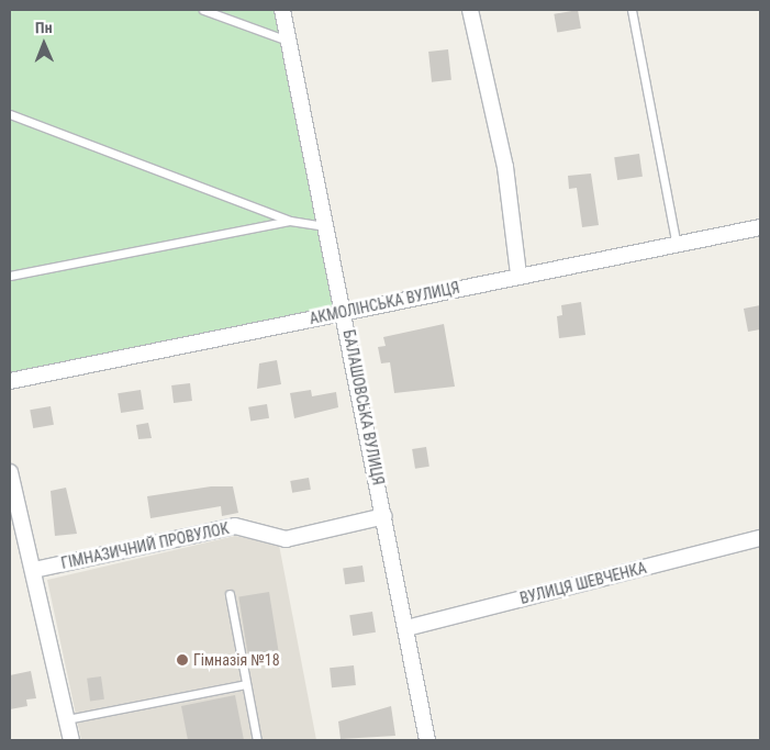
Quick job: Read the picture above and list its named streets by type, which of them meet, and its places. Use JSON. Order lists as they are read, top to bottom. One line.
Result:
{"streets":{"street":["АКМОЛІНСЬКА ВУЛИЦЯ","БАЛАШОВСЬКА ВУЛИЦЯ","ГІМНАЗИЧНИЙ ПРОВУЛОК","ВУЛИЦЯ ШЕВЧЕНКА"]},"crossings":[["АКМОЛІНСЬКА ВУЛИЦЯ","БАЛАШОВСЬКА ВУЛИЦЯ"],["БАЛАШОВСЬКА ВУЛИЦЯ","ГІМНАЗИЧНИЙ ПРОВУЛОК"],["БАЛАШОВСЬКА ВУЛИЦЯ","ВУЛИЦЯ ШЕВЧЕНКА"]],"places":["Гімназія №18"],"north":"top"}
